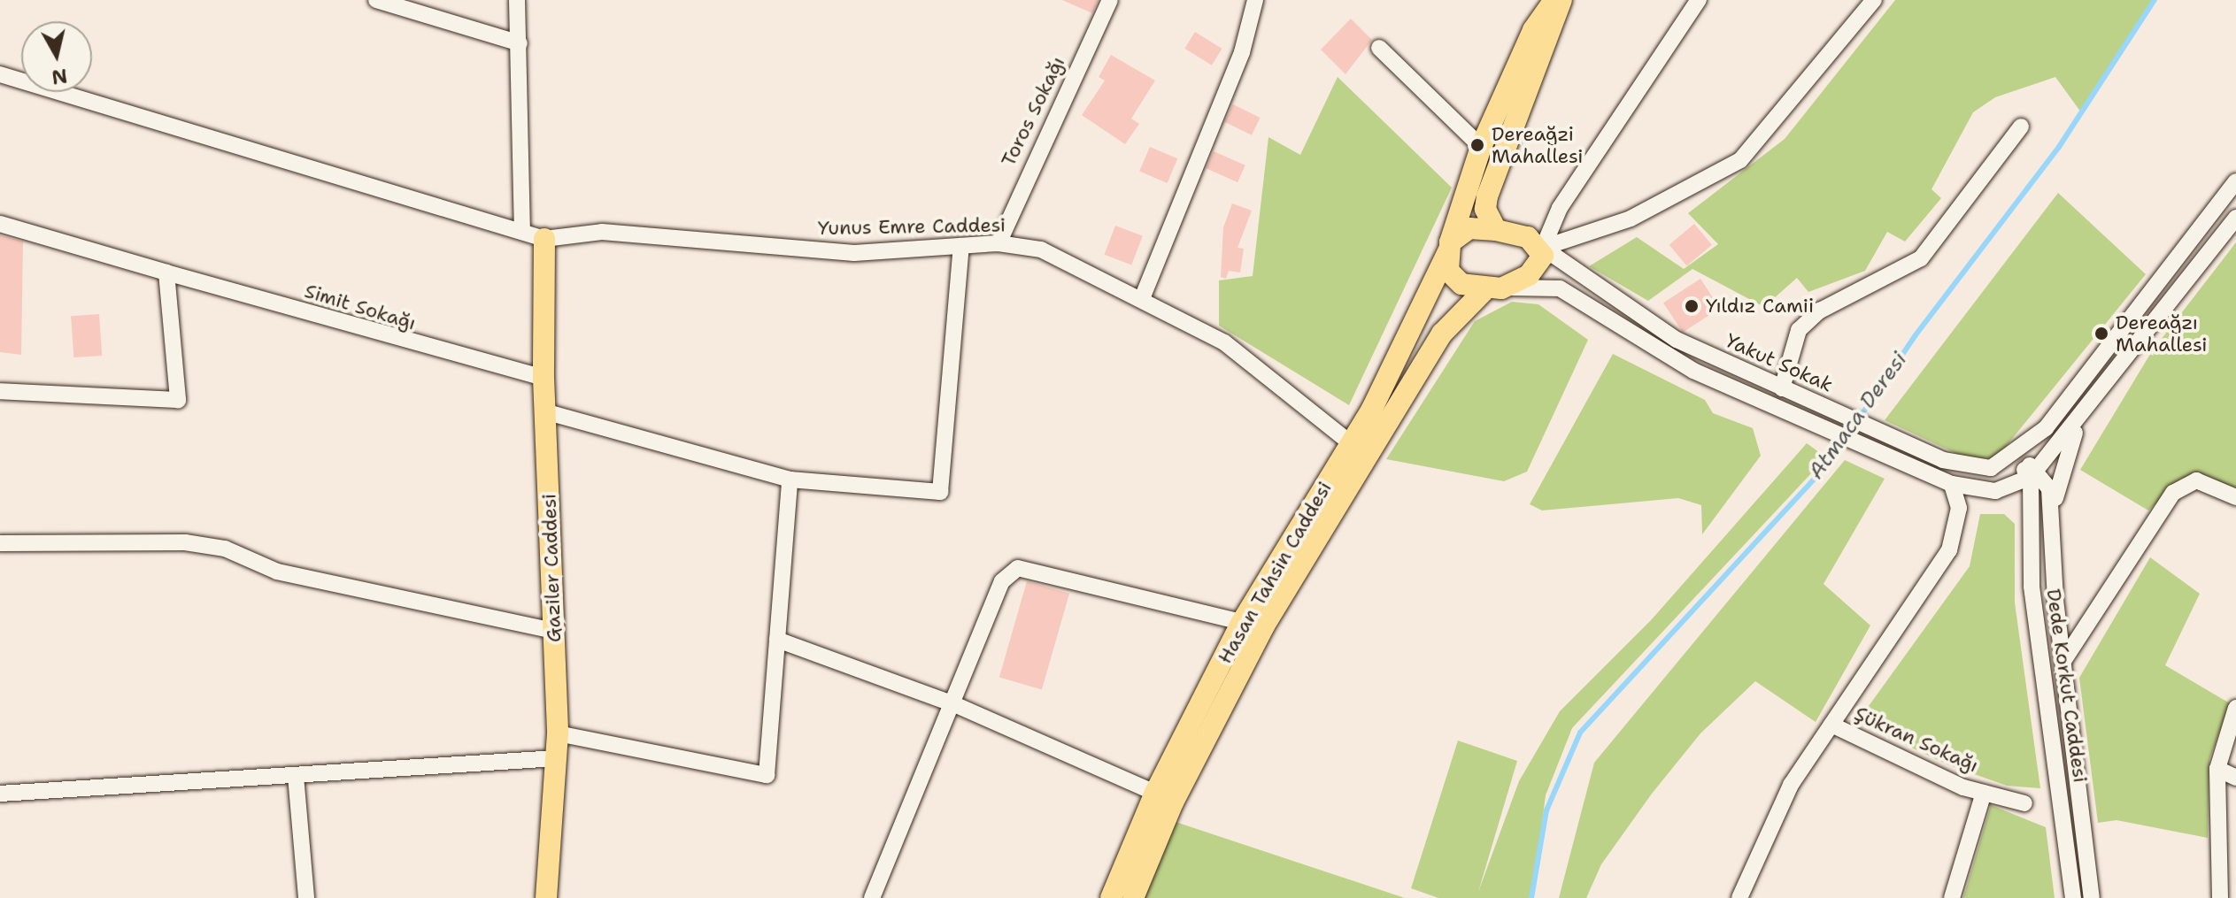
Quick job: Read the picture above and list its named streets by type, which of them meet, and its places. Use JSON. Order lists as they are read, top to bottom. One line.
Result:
{"streets":{"main road":["Gaziler Caddesi","Hasan Tahsin Caddesi"],"street":["Toros Sokağı","Yunus Emre Caddesi","Simit Sokağı","Yakut Sokak","Dede Korkut Caddesi","Şükran Sokağı"]},"crossings":[["Toros Sokağı","Yunus Emre Caddesi"],["Yunus Emre Caddesi","Gaziler Caddesi"],["Yunus Emre Caddesi","Hasan Tahsin Caddesi"],["Simit Sokağı","Gaziler Caddesi"],["Yakut Sokak","Hasan Tahsin Caddesi"]],"water":["Atmaca Deresi"],"places":["Dereağzi Mahallesi","Yıldız Camii","Dereağzı Mahallesi"],"north":"bottom"}
